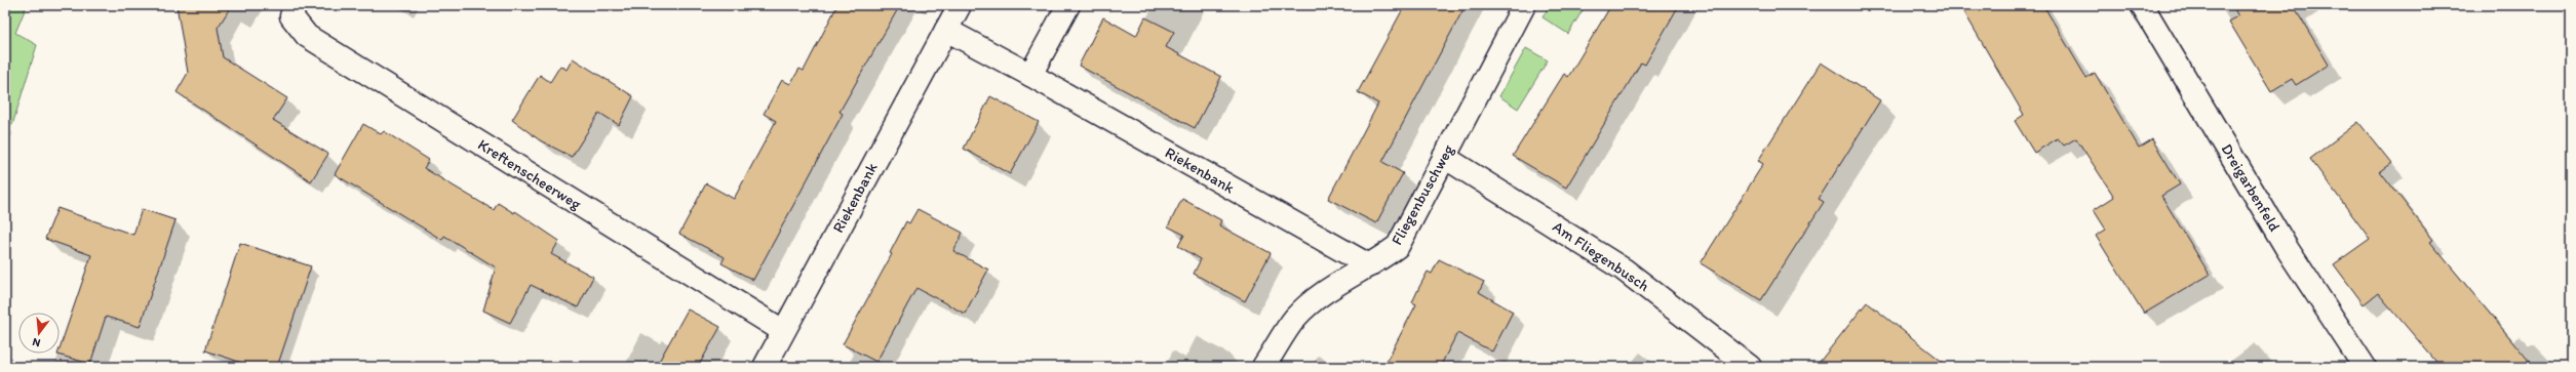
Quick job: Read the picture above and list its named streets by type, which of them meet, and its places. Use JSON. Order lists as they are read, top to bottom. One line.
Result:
{"streets":{"street":["Riekenbank","Kreftenscheerweg","Dreigarbenfeld","Fliegenbuschweg","Am Fliegenbusch"]},"crossings":[["Riekenbank","Kreftenscheerweg"],["Riekenbank","Fliegenbuschweg"],["Fliegenbuschweg","Am Fliegenbusch"]],"north":"bottom"}
